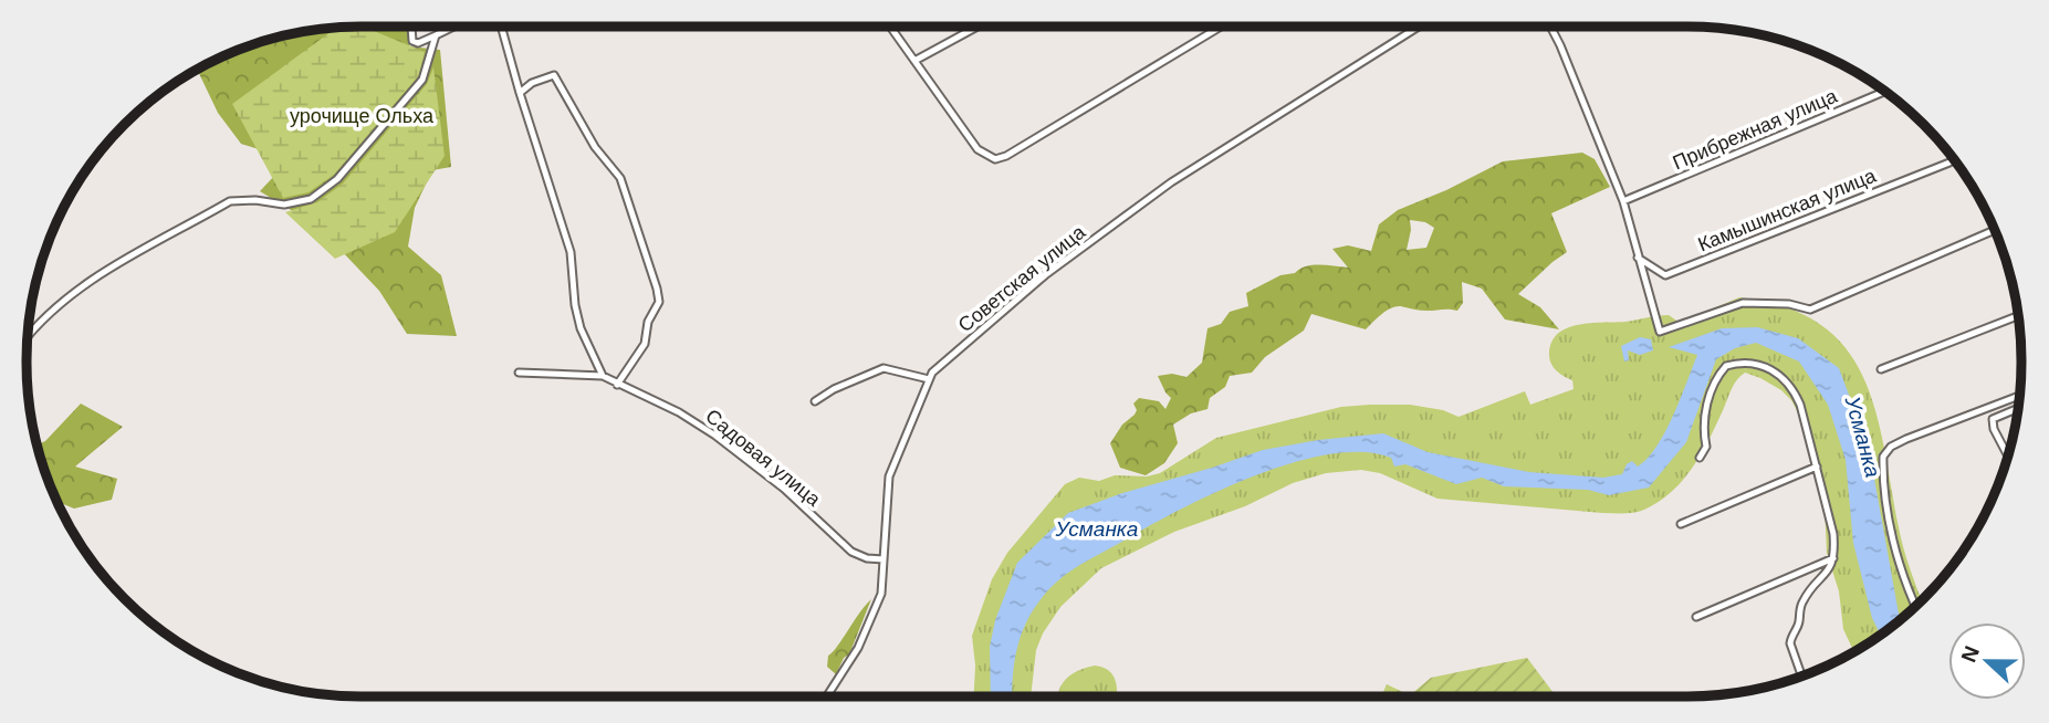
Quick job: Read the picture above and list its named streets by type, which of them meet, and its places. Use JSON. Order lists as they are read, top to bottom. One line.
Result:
{"streets":{"street":["Прибрежная улица","Камышинская улица","Советская улица","Садовая улица"]},"crossings":[["Советская улица","Садовая улица"]],"water":["Усманка"],"parks":["урочище Ольха"],"north":"left"}
